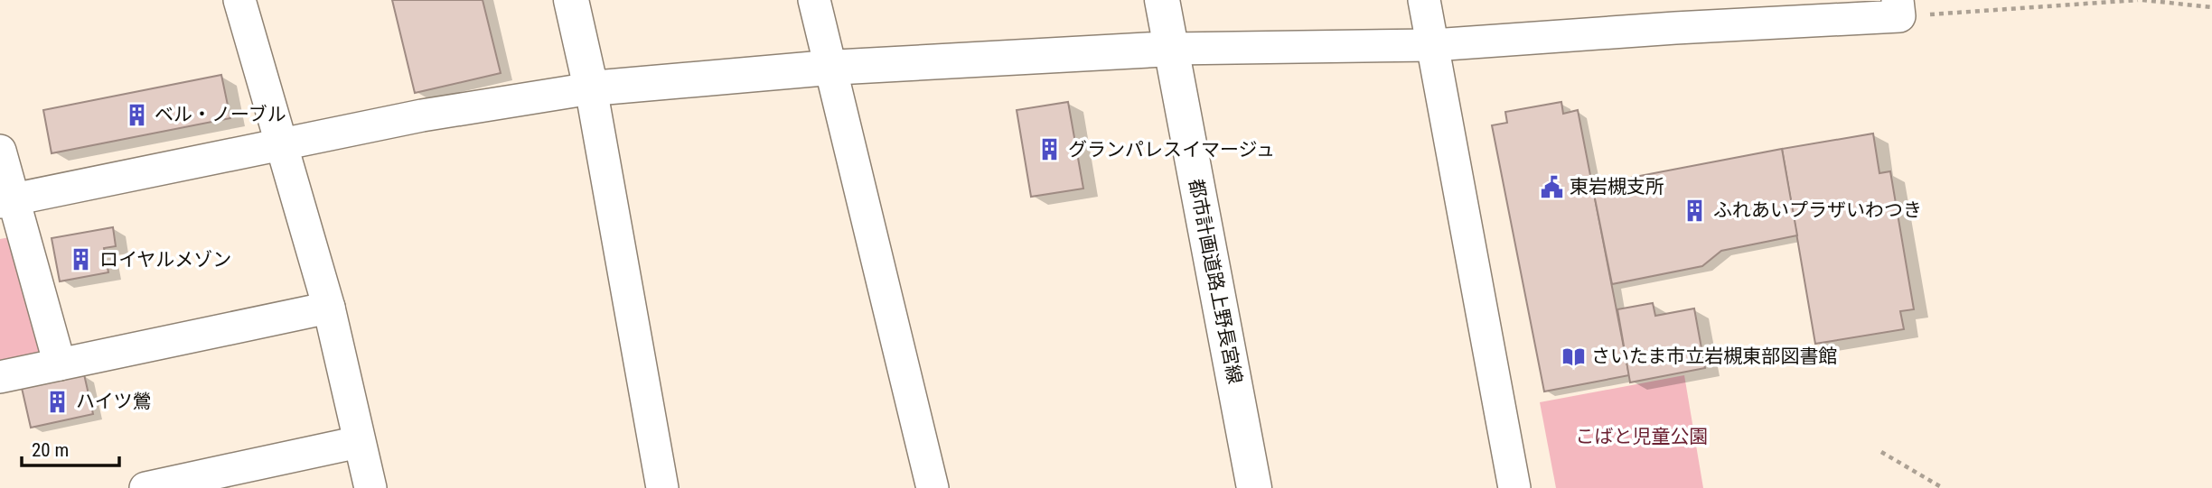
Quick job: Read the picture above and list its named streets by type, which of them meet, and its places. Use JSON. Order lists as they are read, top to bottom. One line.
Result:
{"streets":{"street":["都市計画道路上野長宮線"]},"parks":["こばと児童公園"],"places":{"building":["ベル・ノーブル","グランパレスイマージュ","ふれあいプラザいわつき","ロイヤルメゾン","ハイツ鶯"],"public building":["東岩槻支所"],"library":["さいたま市立岩槻東部図書館"]},"scale_bar":"20 m"}
